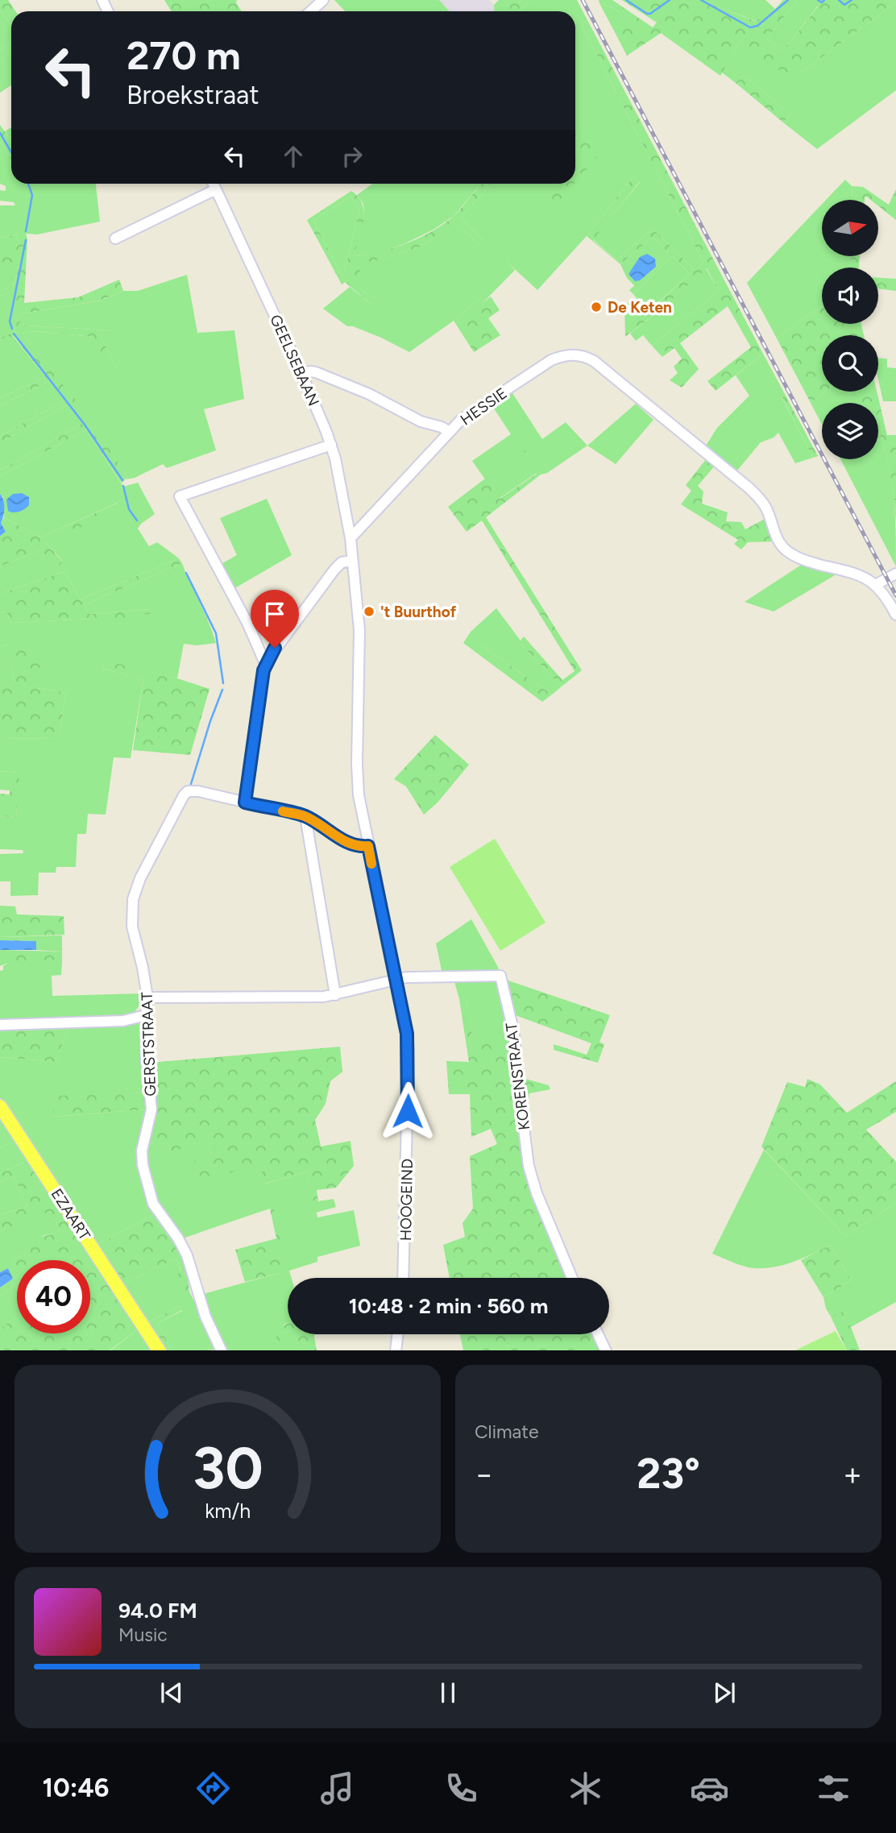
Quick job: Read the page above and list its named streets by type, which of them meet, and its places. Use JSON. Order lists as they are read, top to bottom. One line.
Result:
{"streets":{"main road":["EZAART"],"street":["GEELSEBAAN","HESSIE","GERSTSTRAAT","KORENSTRAAT","HOOGEIND"]},"crossings":[["GEELSEBAAN","HESSIE"],["GERSTSTRAAT","KORENSTRAAT"],["KORENSTRAAT","HOOGEIND"]],"places":["De Keten","'t Buurthof"],"north":"right","page":{"turn":["270 m","Broekstraat"],"limit":"40","trip":"10:48 · 2 min · 560 m","tile":"Climate","heat":["−","23°","+"],"song":["94.0 FM","Music"],"tabs":"10:46","gauge":["30","km/h"]}}
